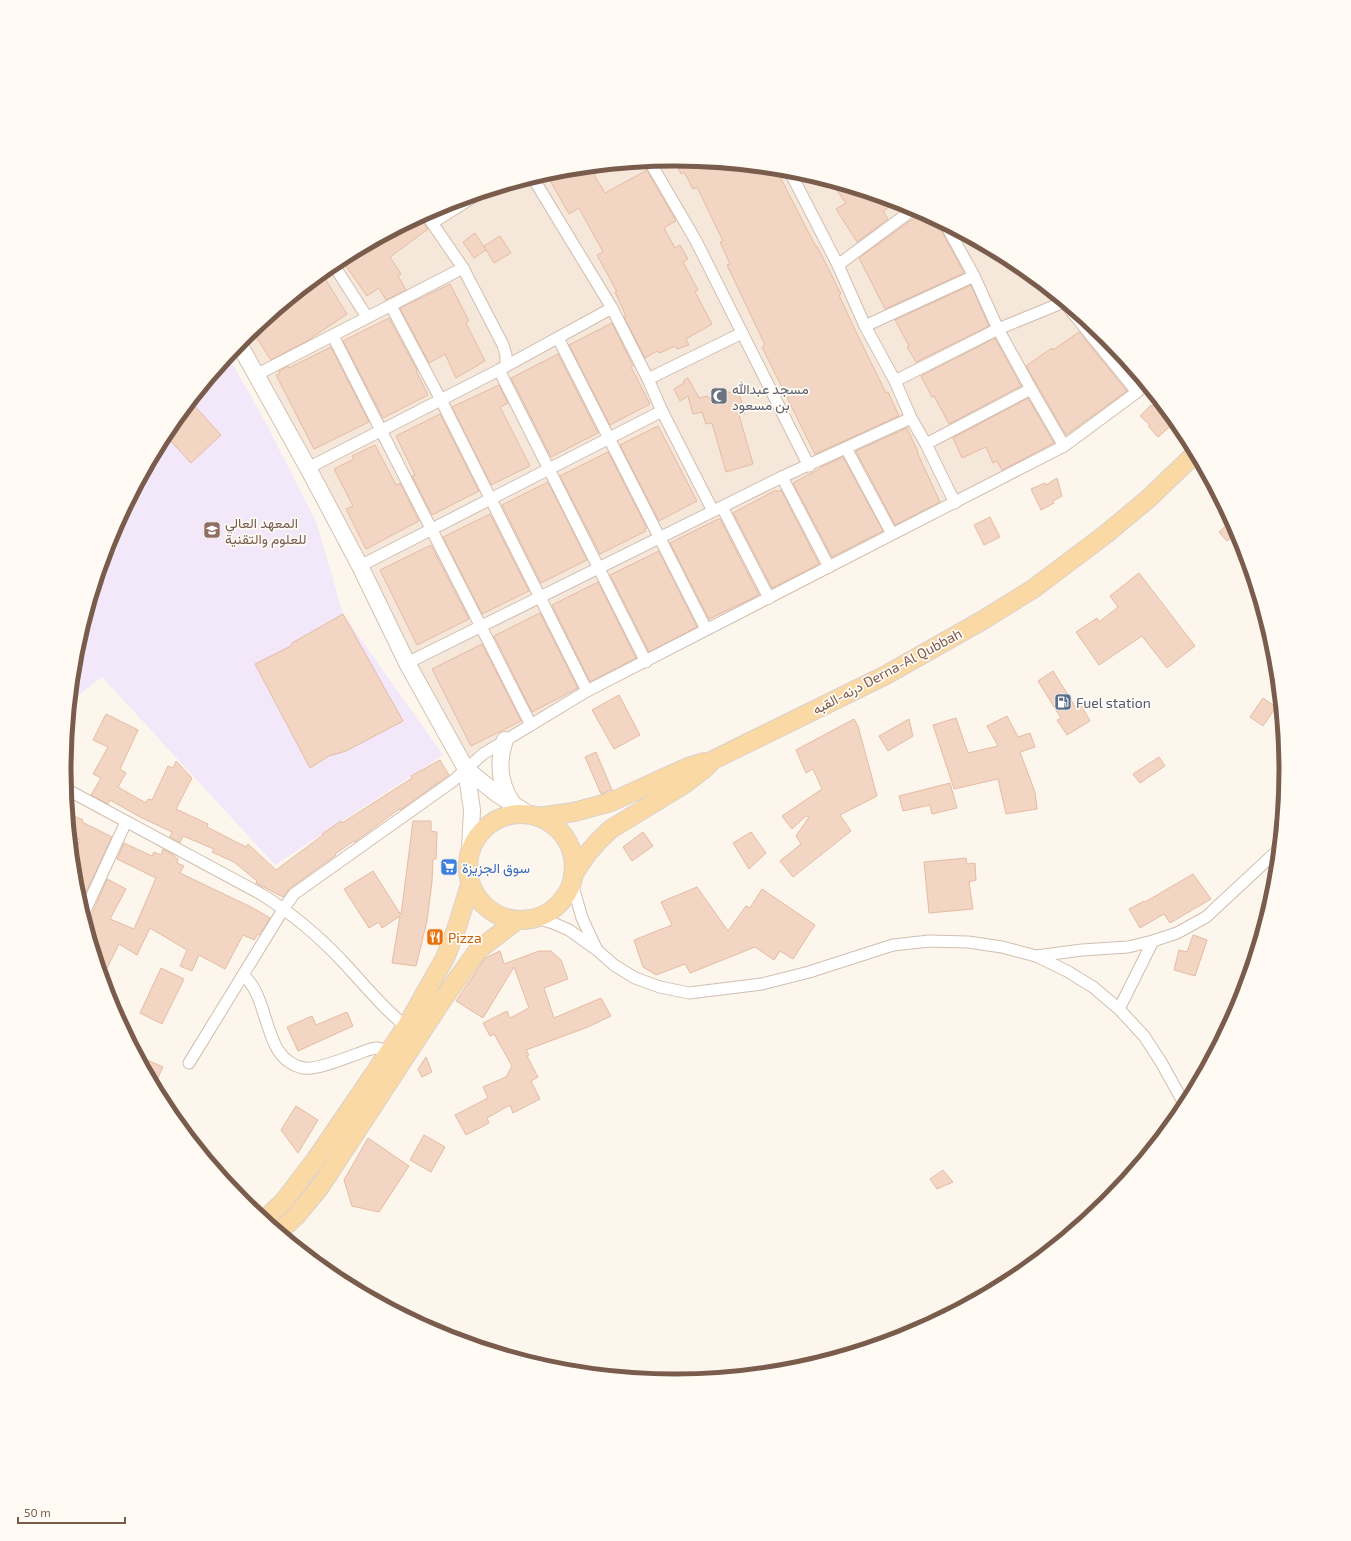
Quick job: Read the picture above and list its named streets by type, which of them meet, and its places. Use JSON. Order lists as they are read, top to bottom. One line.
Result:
{"streets":{"main road":["درنه-القبه Derna-Al Qubbah"]},"places":{"mosque":["مسجد عبدالله بن مسعود"],"school or university":["المعهد العالي للعلوم والتقنية"],"fuel station":["Fuel station"],"supermarket":["سوق الجزيزة"],"restaurant":["Pizza"]},"scale_bar":"50 m"}
